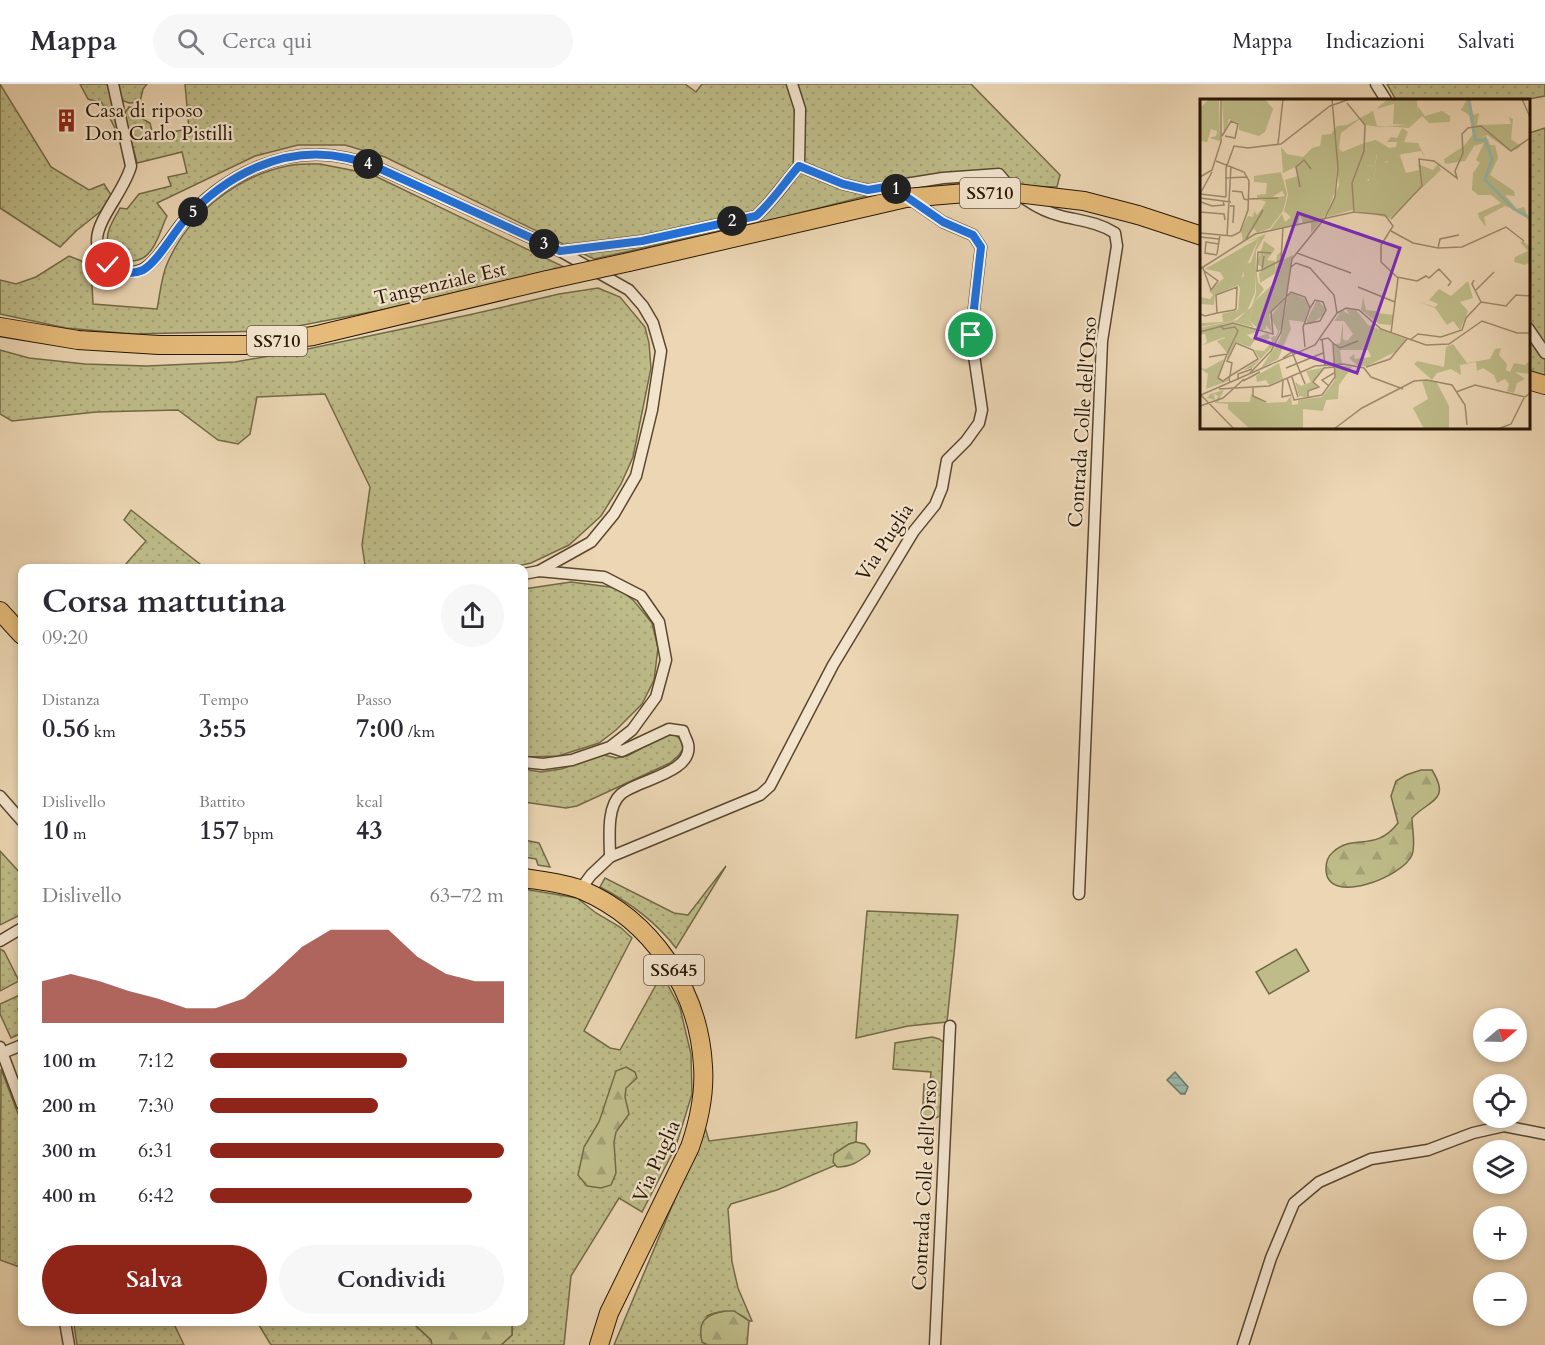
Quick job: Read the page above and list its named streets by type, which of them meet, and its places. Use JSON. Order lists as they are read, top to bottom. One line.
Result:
{"streets":{"main road":["SS710","Tangenziale Est","Via Puglia","SS645"],"street":["Contrada Colle dell'Orso"]},"crossings":[["Contrada Colle dell'Orso","Via Puglia"]],"places":{"building":["Casa di riposo Don Carlo Pistilli"]},"north":"right","page":{"header":"Mappa","search":"Cerca qui","nav":["Mappa","Indicazioni","Salvati"],"pins":["4","1","5","2","3"],"heading":["Corsa mattutina","09:20"],"stats":[["Distanza","0.56 km"],["Tempo","3:55"],["Passo","7:00 /km"],["Dislivello","10 m"],["Battito","157 bpm"],["kcal","43"]],"chart":["Dislivello","63–72 m"],"map_buttons":["+","−"],"list":[{"name":"100 m","note":"7:12"},{"name":"200 m","note":"7:30"},{"name":"300 m","note":"6:31"},{"name":"400 m","note":"6:42"}],"buttons":["Salva","Condividi"]}}
